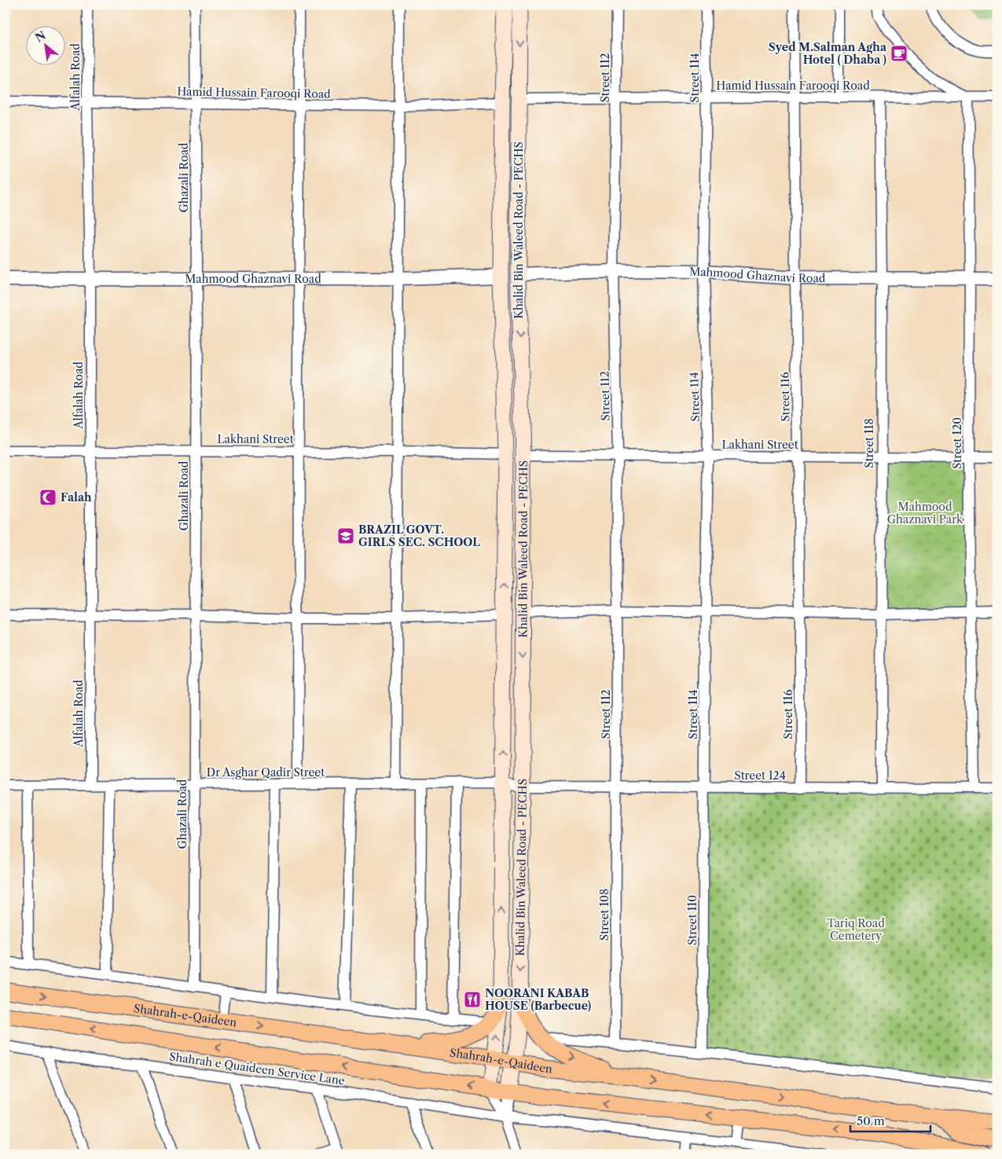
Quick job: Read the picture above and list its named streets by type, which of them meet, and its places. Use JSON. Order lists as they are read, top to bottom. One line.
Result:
{"streets":{"main road":["Khalid Bin Waleed Road - PECHS","Shahrah-e-Qaideen"],"street":["Alfalah Road","Street 112","Street 114","Hamid Hussain Farooqi Road","Ghazali Road","Mahmood Ghaznavi Road","Street 116","Lakhani Street","Street 118","Street 120","Dr Asghar Qadir Street","Street 124","Street 108","Street 110","Shahrah e Quaideen Service Lane"]},"crossings":[["Alfalah Road","Hamid Hussain Farooqi Road"],["Alfalah Road","Mahmood Ghaznavi Road"],["Alfalah Road","Lakhani Street"],["Alfalah Road","Dr Asghar Qadir Street"],["Street 112","Hamid Hussain Farooqi Road"],["Street 112","Mahmood Ghaznavi Road"],["Street 112","Lakhani Street"],["Street 112","Street 124"],["Street 112","Street 108"],["Street 114","Hamid Hussain Farooqi Road"],["Street 114","Mahmood Ghaznavi Road"],["Street 114","Lakhani Street"],["Street 114","Street 124"],["Street 114","Street 110"],["Hamid Hussain Farooqi Road","Ghazali Road"],["Hamid Hussain Farooqi Road","Khalid Bin Waleed Road - PECHS"],["Hamid Hussain Farooqi Road","Street 116"],["Hamid Hussain Farooqi Road","Street 118"],["Hamid Hussain Farooqi Road","Street 120"],["Ghazali Road","Mahmood Ghaznavi Road"],["Ghazali Road","Lakhani Street"],["Ghazali Road","Dr Asghar Qadir Street"],["Khalid Bin Waleed Road - PECHS","Mahmood Ghaznavi Road"],["Khalid Bin Waleed Road - PECHS","Lakhani Street"],["Khalid Bin Waleed Road - PECHS","Dr Asghar Qadir Street"],["Khalid Bin Waleed Road - PECHS","Street 124"],["Khalid Bin Waleed Road - PECHS","Shahrah-e-Qaideen"],["Mahmood Ghaznavi Road","Street 116"],["Mahmood Ghaznavi Road","Street 118"],["Mahmood Ghaznavi Road","Street 120"],["Street 116","Lakhani Street"],["Street 116","Street 124"],["Lakhani Street","Street 118"],["Lakhani Street","Street 120"],["Street 118","Street 124"],["Street 120","Street 124"],["Dr Asghar Qadir Street","Street 124"],["Street 124","Street 108"],["Street 124","Street 110"]],"parks":["Mahmood Ghaznavi Park","Tariq Road Cemetery"],"places":{"cafe":["Syed M.Salman Agha Hotel ( Dhaba )"],"mosque":["Falah"],"school or university":["BRAZIL GOVT. GIRLS SEC. SCHOOL"],"restaurant":["NOORANI KABAB HOUSE (Barbecue)"]},"scale_bar":"50 m","north":"top left"}
